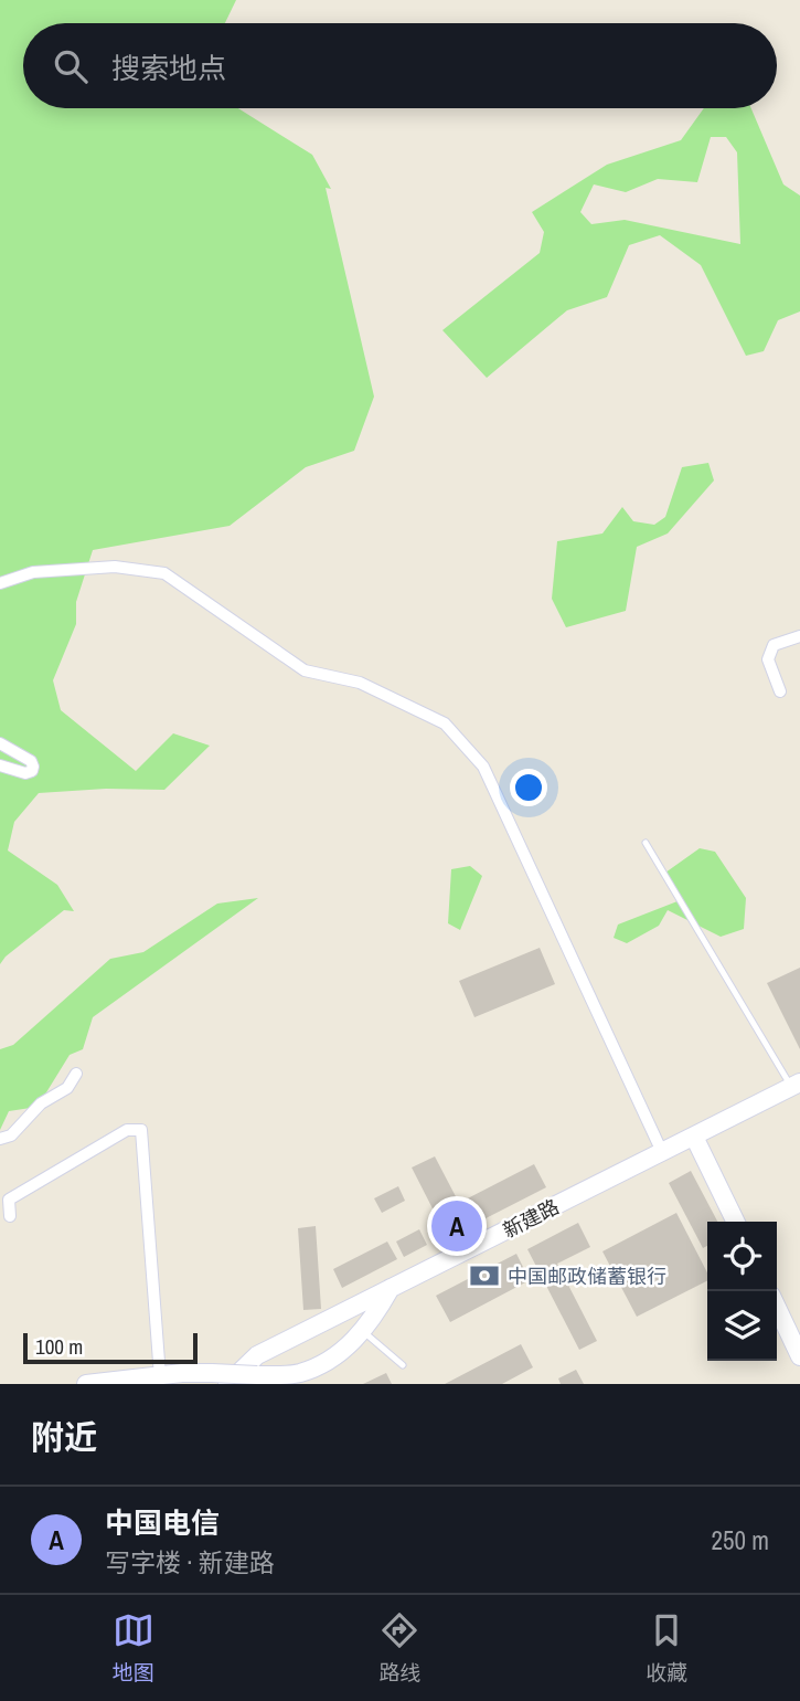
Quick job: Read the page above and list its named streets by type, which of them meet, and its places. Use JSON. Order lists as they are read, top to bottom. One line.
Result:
{"streets":{"main road":["新建路"]},"places":{"bank":["中国邮政储蓄银行"]},"scale_bar":"100 m","page":{"search":"搜索地点","pins":"A","scale":"100 m","heading":"附近","list":[{"mark":"A","name":"中国电信","note":"写字楼 · 新建路","value":"250 m"}],"nav":["地图","路线","收藏"]}}
